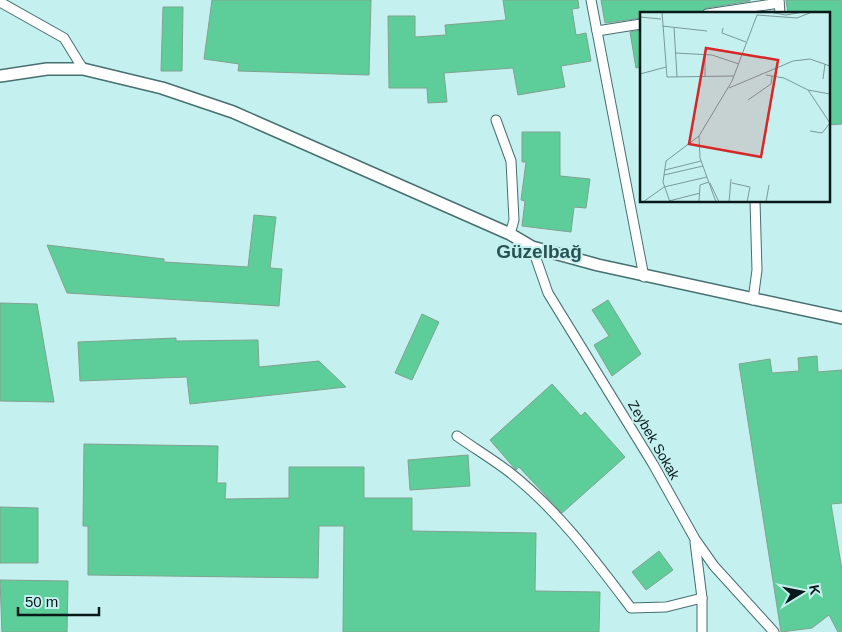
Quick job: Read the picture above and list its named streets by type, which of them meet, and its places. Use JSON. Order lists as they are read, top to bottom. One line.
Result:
{"streets":{"street":["Zeybek Sokak"]},"districts":["Güzelbağ"],"scale_bar":"50 m","north":"right"}
